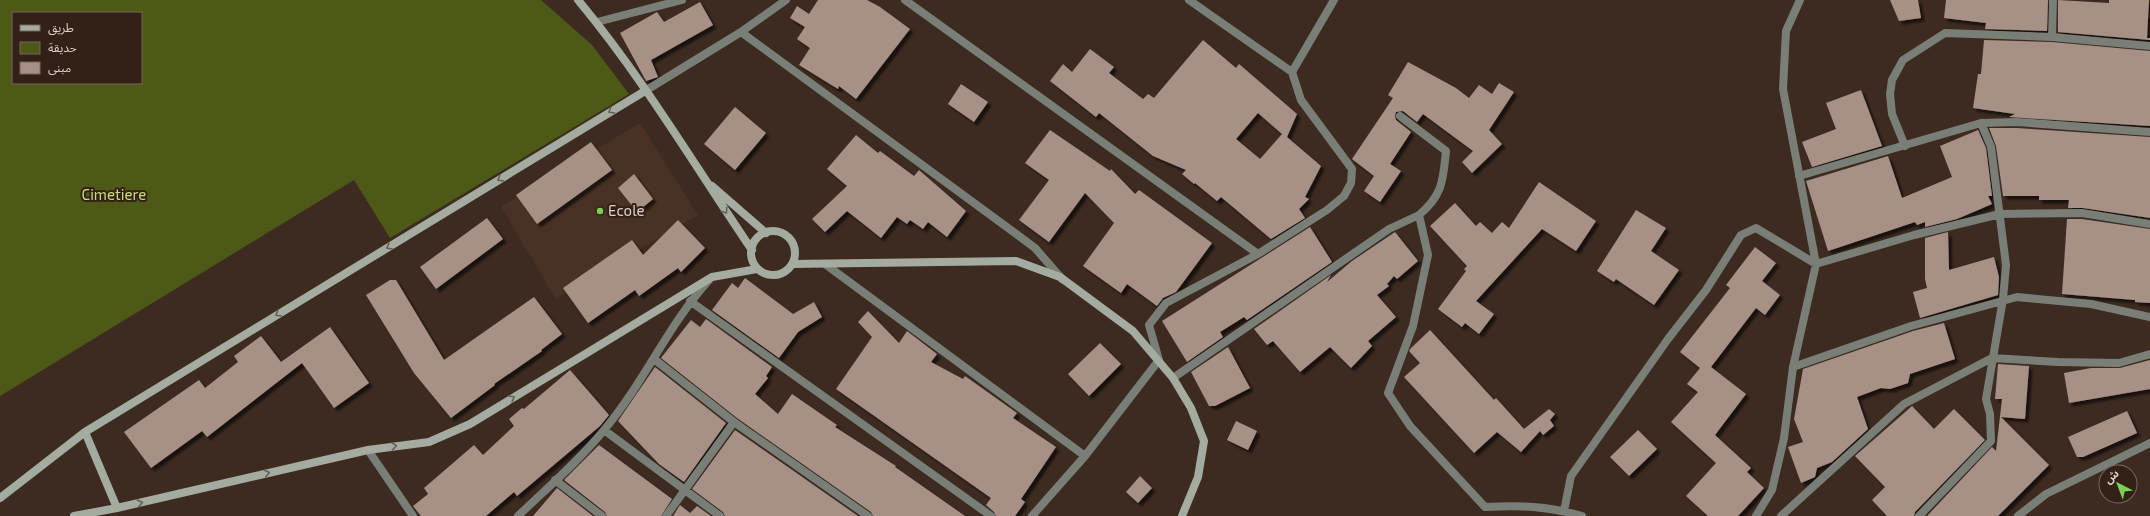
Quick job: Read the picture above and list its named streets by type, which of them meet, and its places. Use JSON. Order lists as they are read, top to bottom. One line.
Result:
{"parks":["Cimetiere"],"places":["Ecole"],"legend":["طريق","حديقة","مبنى"],"north":"top left"}
